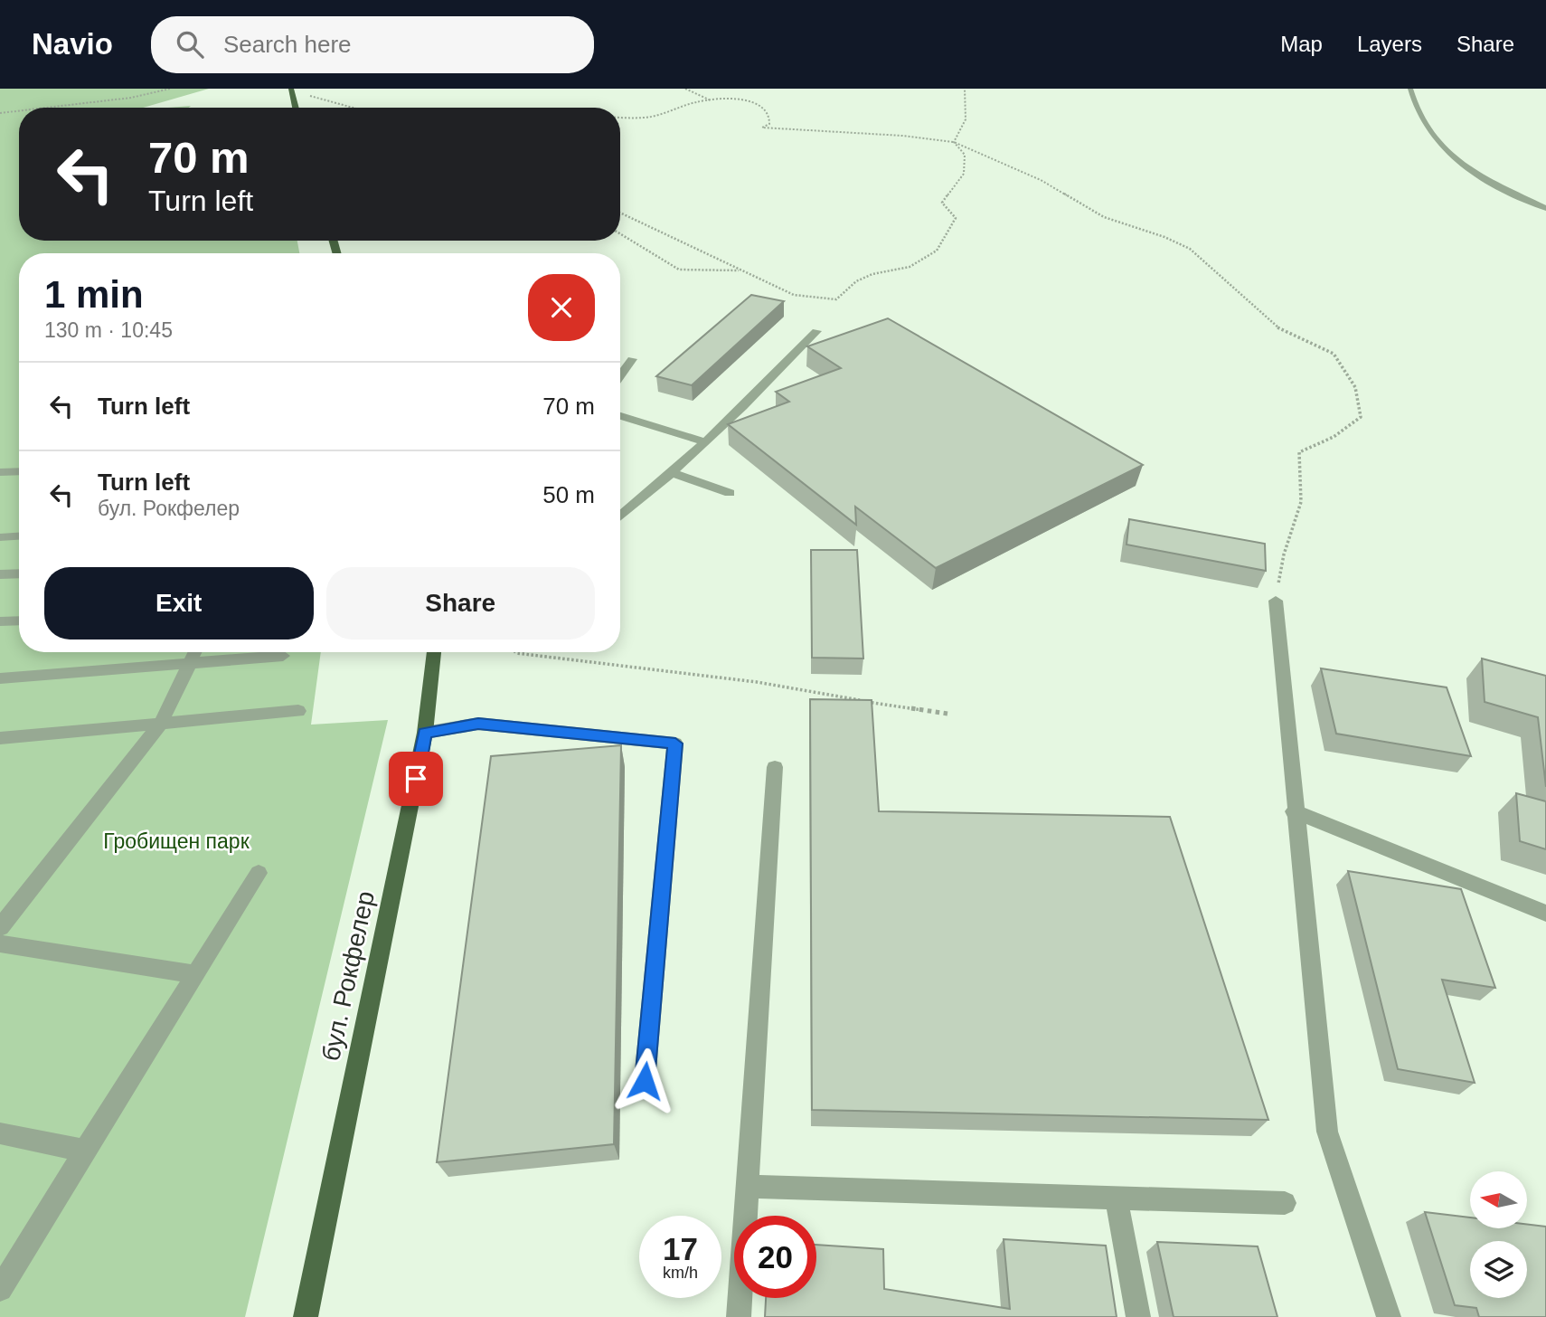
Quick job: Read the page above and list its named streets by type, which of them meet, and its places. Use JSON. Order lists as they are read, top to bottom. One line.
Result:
{"streets":{"main road":["бул. Рокфелер"]},"parks":["Гробищен парк"],"north":"left","page":{"header":"Navio","search":"Search here","nav":["Map","Layers","Share"],"turn":["70 m","Turn left"],"heading":["1 min","130 m · 10:45"],"list":[{"name":"Turn left","value":"70 m"},{"name":"Turn left","note":"бул. Рокфелер","value":"50 m"}],"buttons":["Exit","Share"],"speed":"17 km/h","limit":"20"}}
